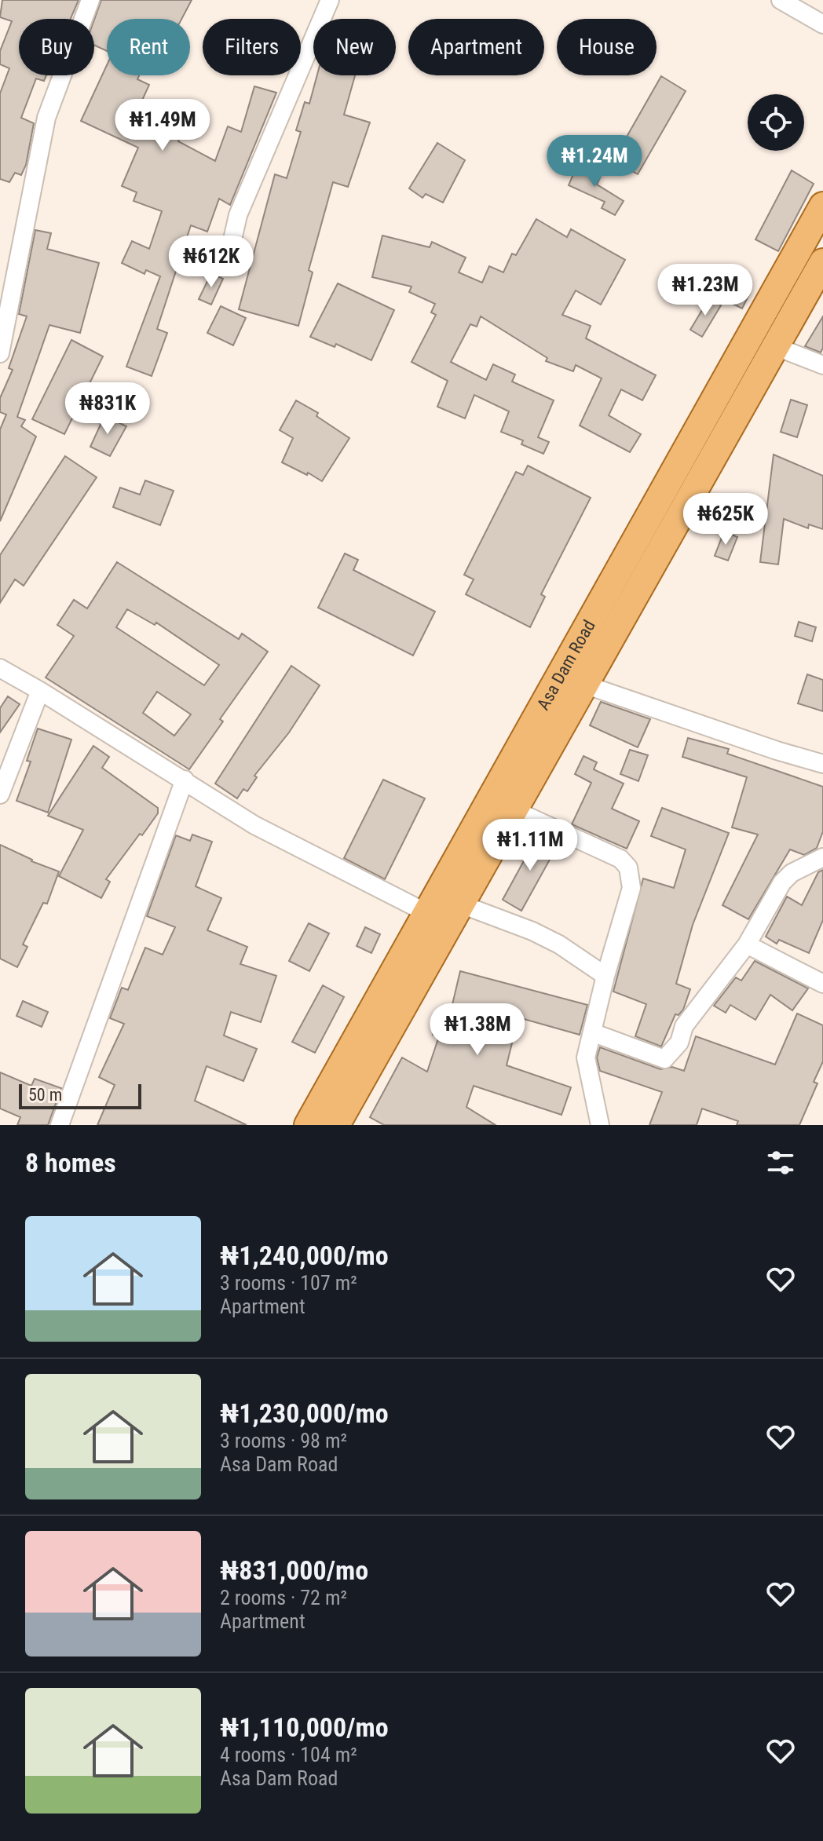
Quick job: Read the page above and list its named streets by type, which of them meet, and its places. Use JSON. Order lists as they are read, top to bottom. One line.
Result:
{"streets":{"main road":["Asa Dam Road"]},"scale_bar":"50 m","page":{"chip":["Buy","Rent","Filters","New","Apartment","House"],"price":["₦1.49M","₦1.24M","₦612K","₦1.23M","₦831K","₦625K","₦1.11M","₦1.38M"],"scale":"50 m","heading":"8 homes","list":[{"name":"₦1,240,000/mo","note":"3 rooms · 107 m² · Apartment"},{"name":"₦1,230,000/mo","note":"3 rooms · 98 m² · Asa Dam Road"},{"name":"₦831,000/mo","note":"2 rooms · 72 m² · Apartment"},{"name":"₦1,110,000/mo","note":"4 rooms · 104 m² · Asa Dam Road"}]}}
